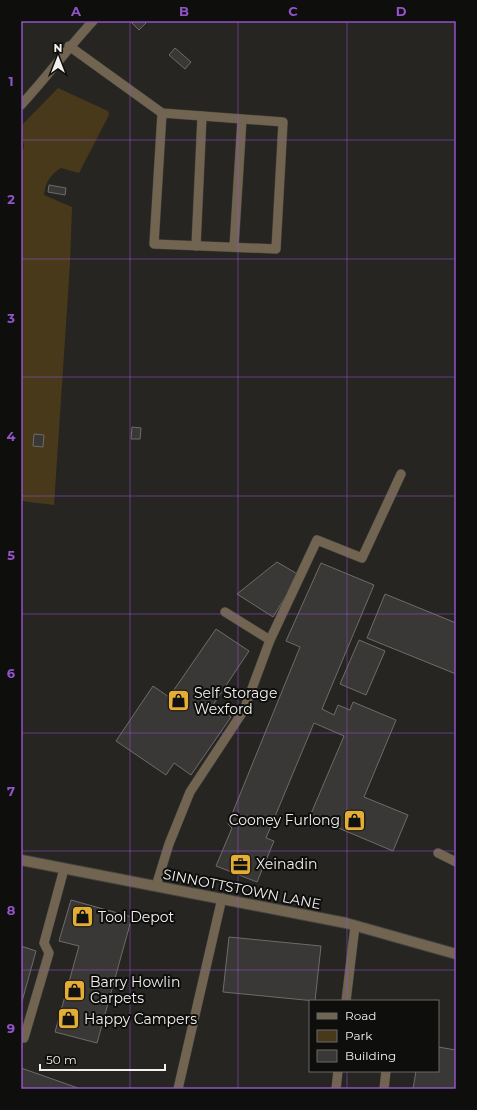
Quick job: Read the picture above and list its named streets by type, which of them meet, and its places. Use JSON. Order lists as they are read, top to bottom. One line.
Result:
{"streets":{"street":["SINNOTTSTOWN LANE"]},"places":{"shop":["Self Storage Wexford","Cooney Furlong","Tool Depot","Barry Howlin Carpets","Happy Campers"],"office":["Xeinadin"]},"legend":["Road","Park","Building"],"scale_bar":"50 m","north":"top","grid":{"columns":["A","B","C","D"],"rows":["1","2","3","4","5","6","7","8","9"]}}
